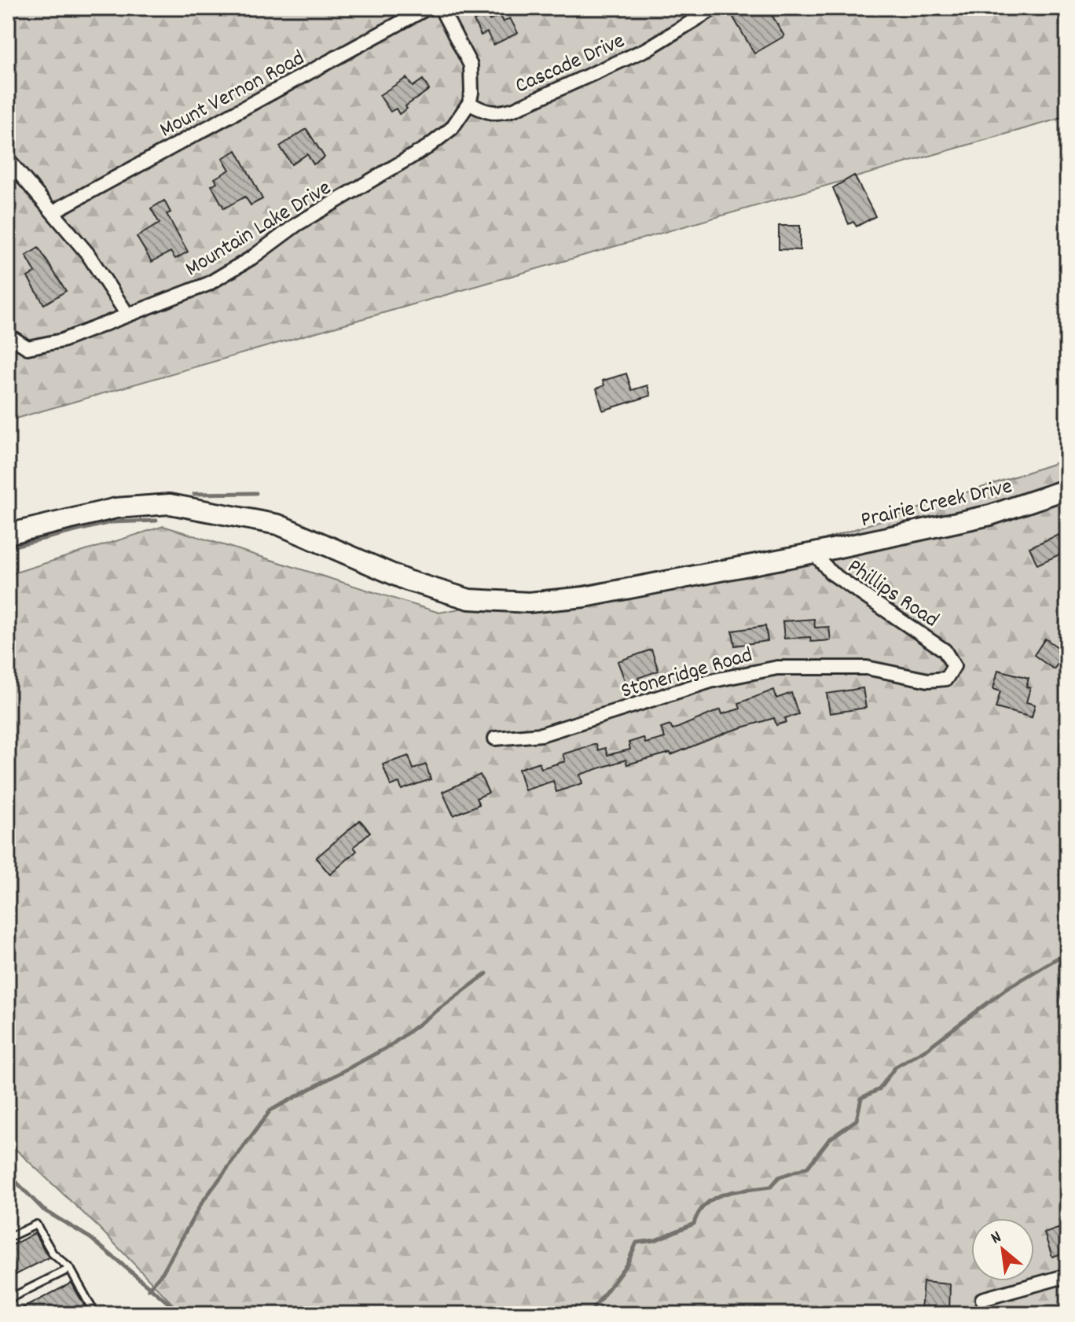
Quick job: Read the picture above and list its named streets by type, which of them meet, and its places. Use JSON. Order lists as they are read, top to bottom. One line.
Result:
{"streets":{"main road":["Prairie Creek Drive"],"street":["Cascade Drive","Mount Vernon Road","Mountain Lake Drive","Phillips Road","Stoneridge Road"]},"crossings":[["Cascade Drive","Mountain Lake Drive"],["Prairie Creek Drive","Phillips Road"],["Phillips Road","Stoneridge Road"]],"north":"top left"}
